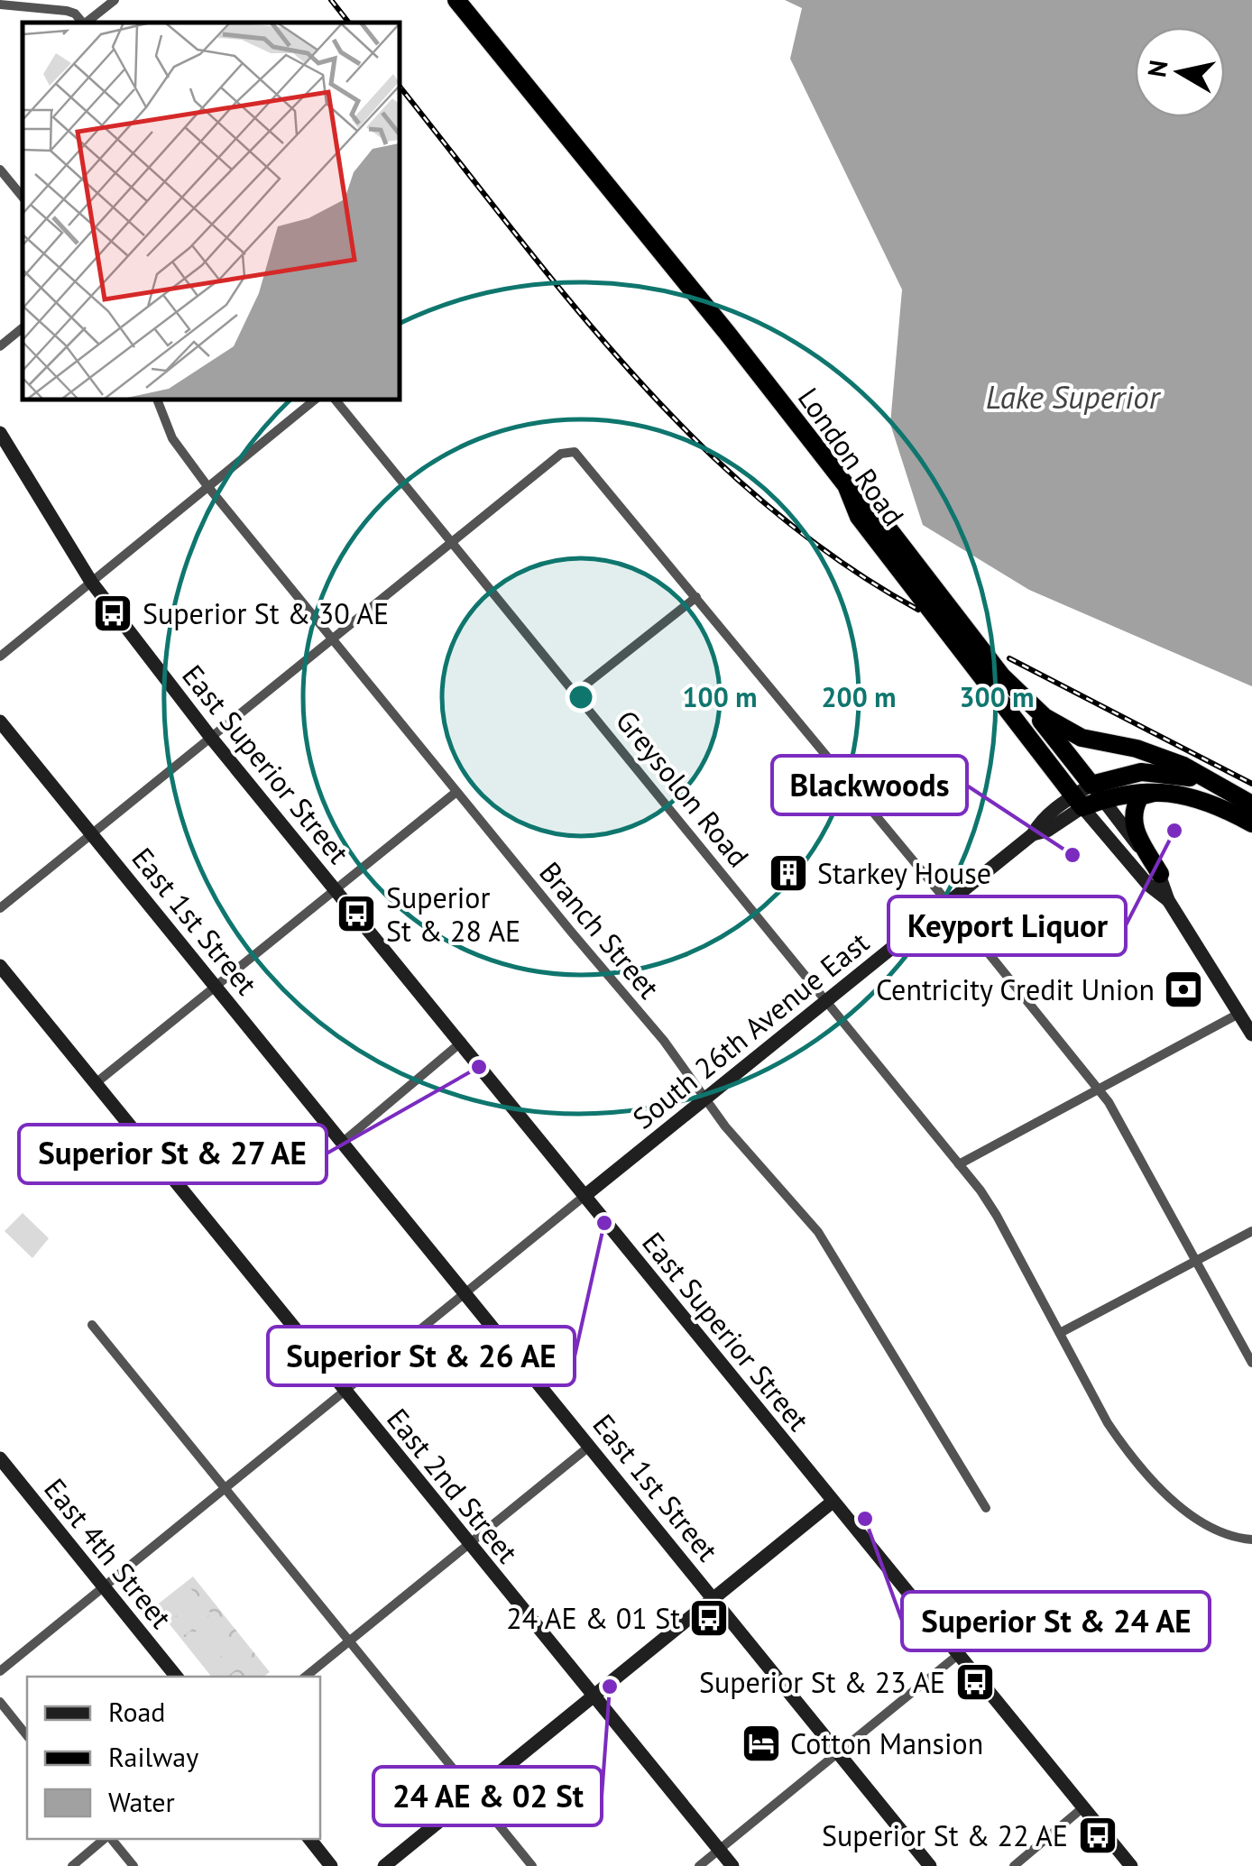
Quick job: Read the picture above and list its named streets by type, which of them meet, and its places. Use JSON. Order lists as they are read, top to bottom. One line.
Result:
{"streets":{"highway":["London Road"],"street":["East Superior Street","Greysolon Road","East 1st Street","Branch Street","South 26th Avenue East","East 2nd Street","East 4th Street"]},"crossings":[["London Road","South 26th Avenue East"],["East Superior Street","South 26th Avenue East"],["Greysolon Road","South 26th Avenue East"],["Branch Street","South 26th Avenue East"]],"water":["Lake Superior"],"places":{"bus stop":["Superior St & 30 AE","Superior St & 28 AE","24 AE & 01 St","Superior St & 23 AE","Superior St & 22 AE"],"other":["Keyport Liquor","Blackwoods","Superior St & 27 AE","Superior St & 26 AE","Superior St & 24 AE","24 AE & 02 St"],"building":["Starkey House"],"bank":["Centricity Credit Union"],"hotel":["Cotton Mansion"]},"legend":["Road","Railway","Water"],"north":"left","rings":["100 m","200 m","300 m"]}
